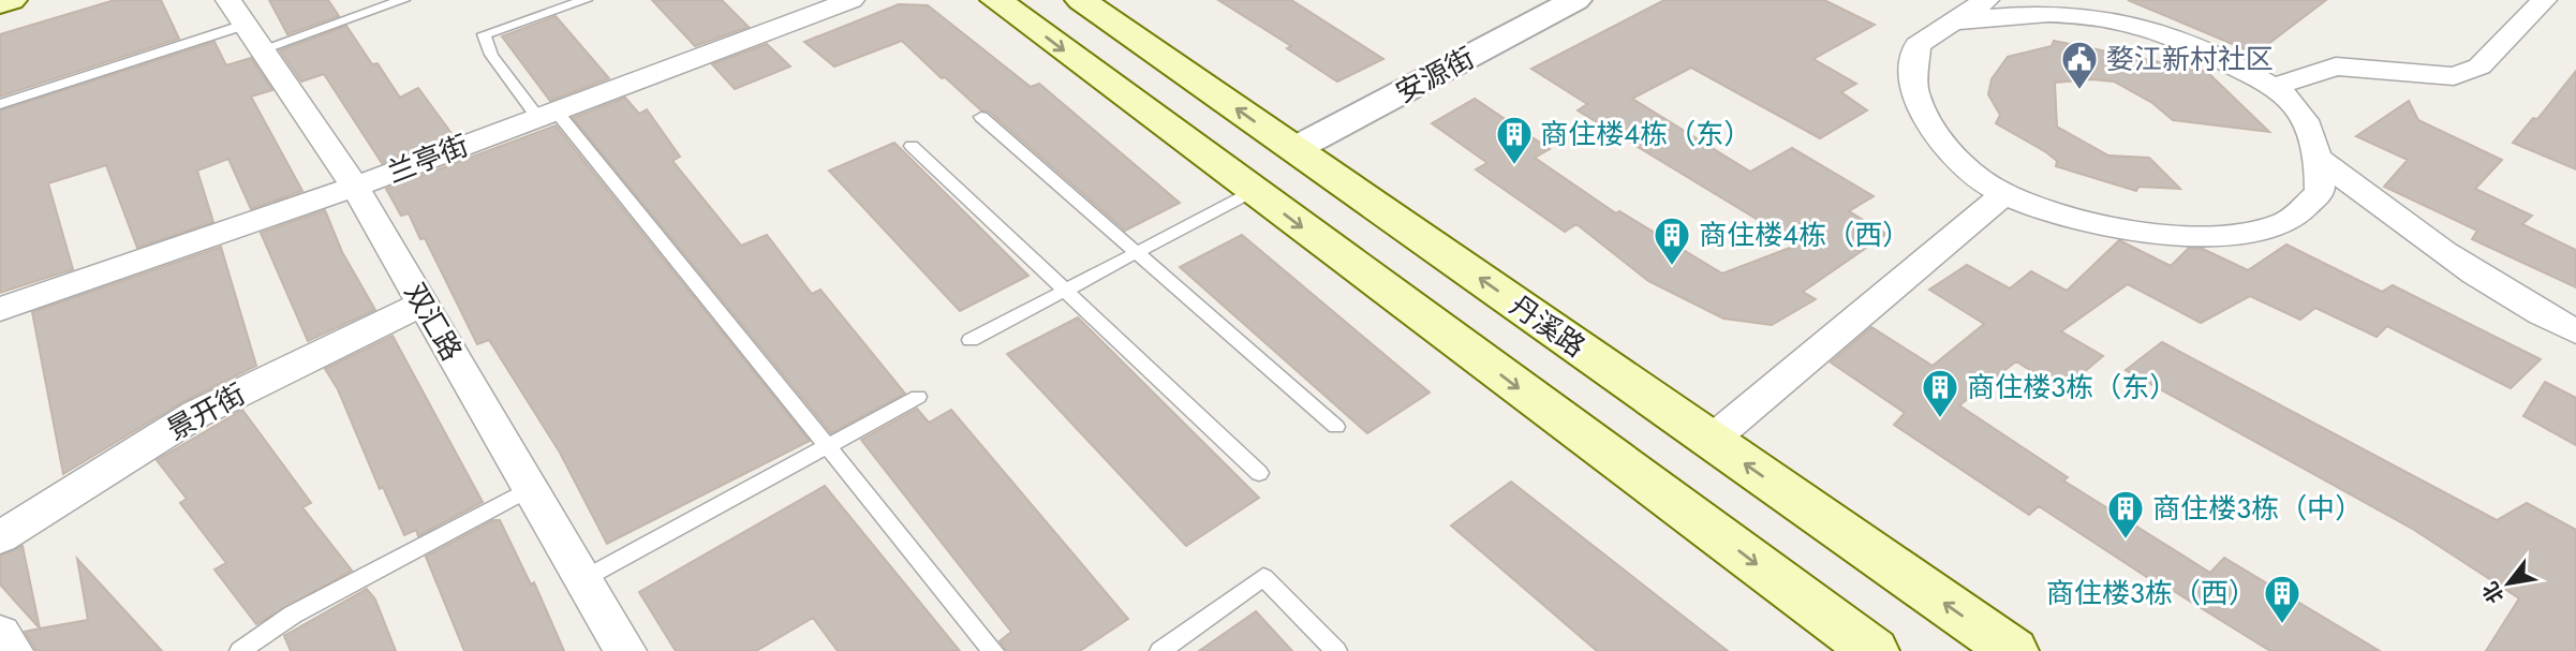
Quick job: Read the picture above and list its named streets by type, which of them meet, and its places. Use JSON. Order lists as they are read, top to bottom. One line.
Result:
{"streets":{"main road":["丹溪路"],"street":["安源街","兰亭街","双汇路","景开街"]},"crossings":[["安源街","丹溪路"],["兰亭街","双汇路"],["双汇路","景开街"]],"places":{"public building":["婺江新村社区"],"building":["商住楼4栋（东）","商住楼4栋（西）","商住楼3栋（东）","商住楼3栋（中）","商住楼3栋（西）"]},"north":"bottom left"}
